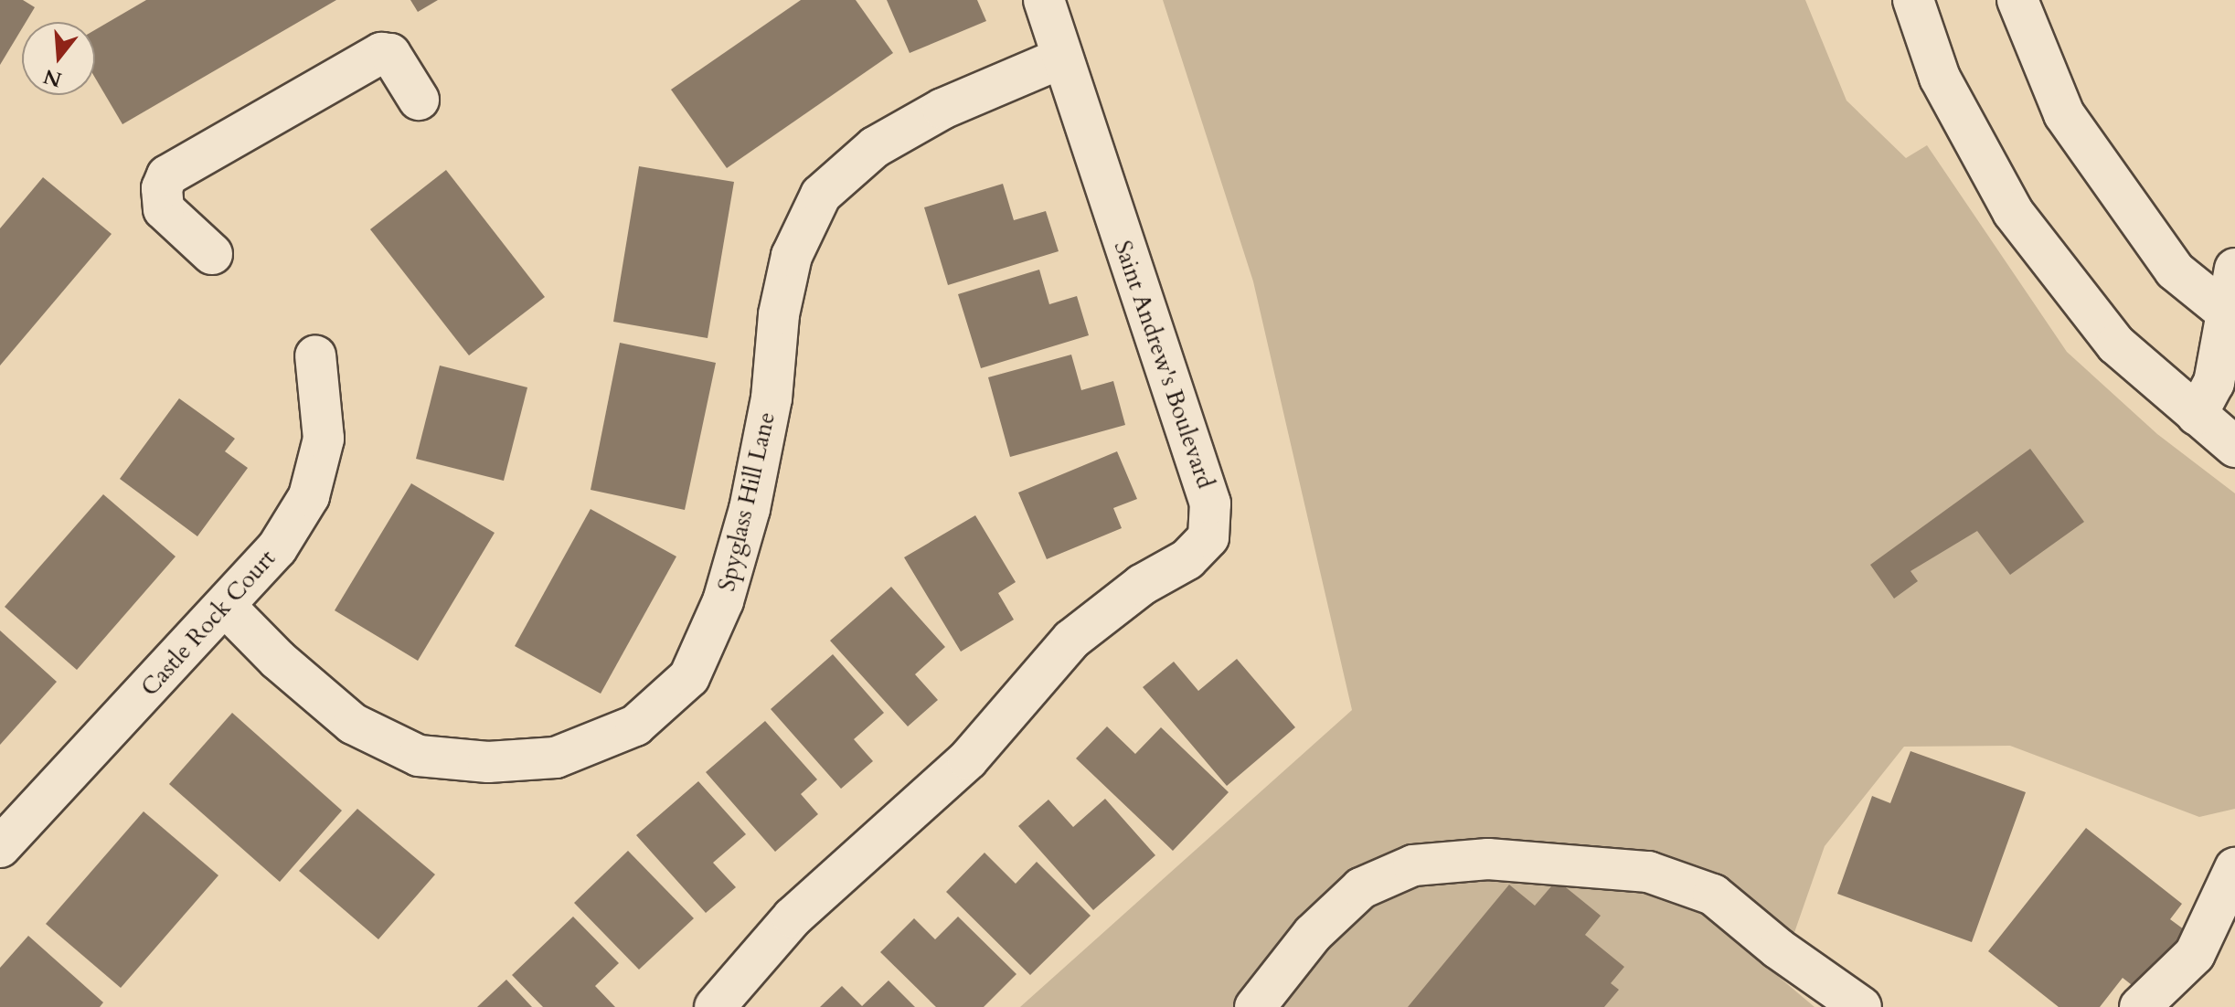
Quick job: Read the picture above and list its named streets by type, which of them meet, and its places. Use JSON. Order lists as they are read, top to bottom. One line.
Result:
{"streets":{"street":["Saint Andrew's Boulevard","Spyglass Hill Lane","Castle Rock Court"]},"crossings":[["Saint Andrew's Boulevard","Spyglass Hill Lane"],["Spyglass Hill Lane","Castle Rock Court"]],"north":"bottom"}
